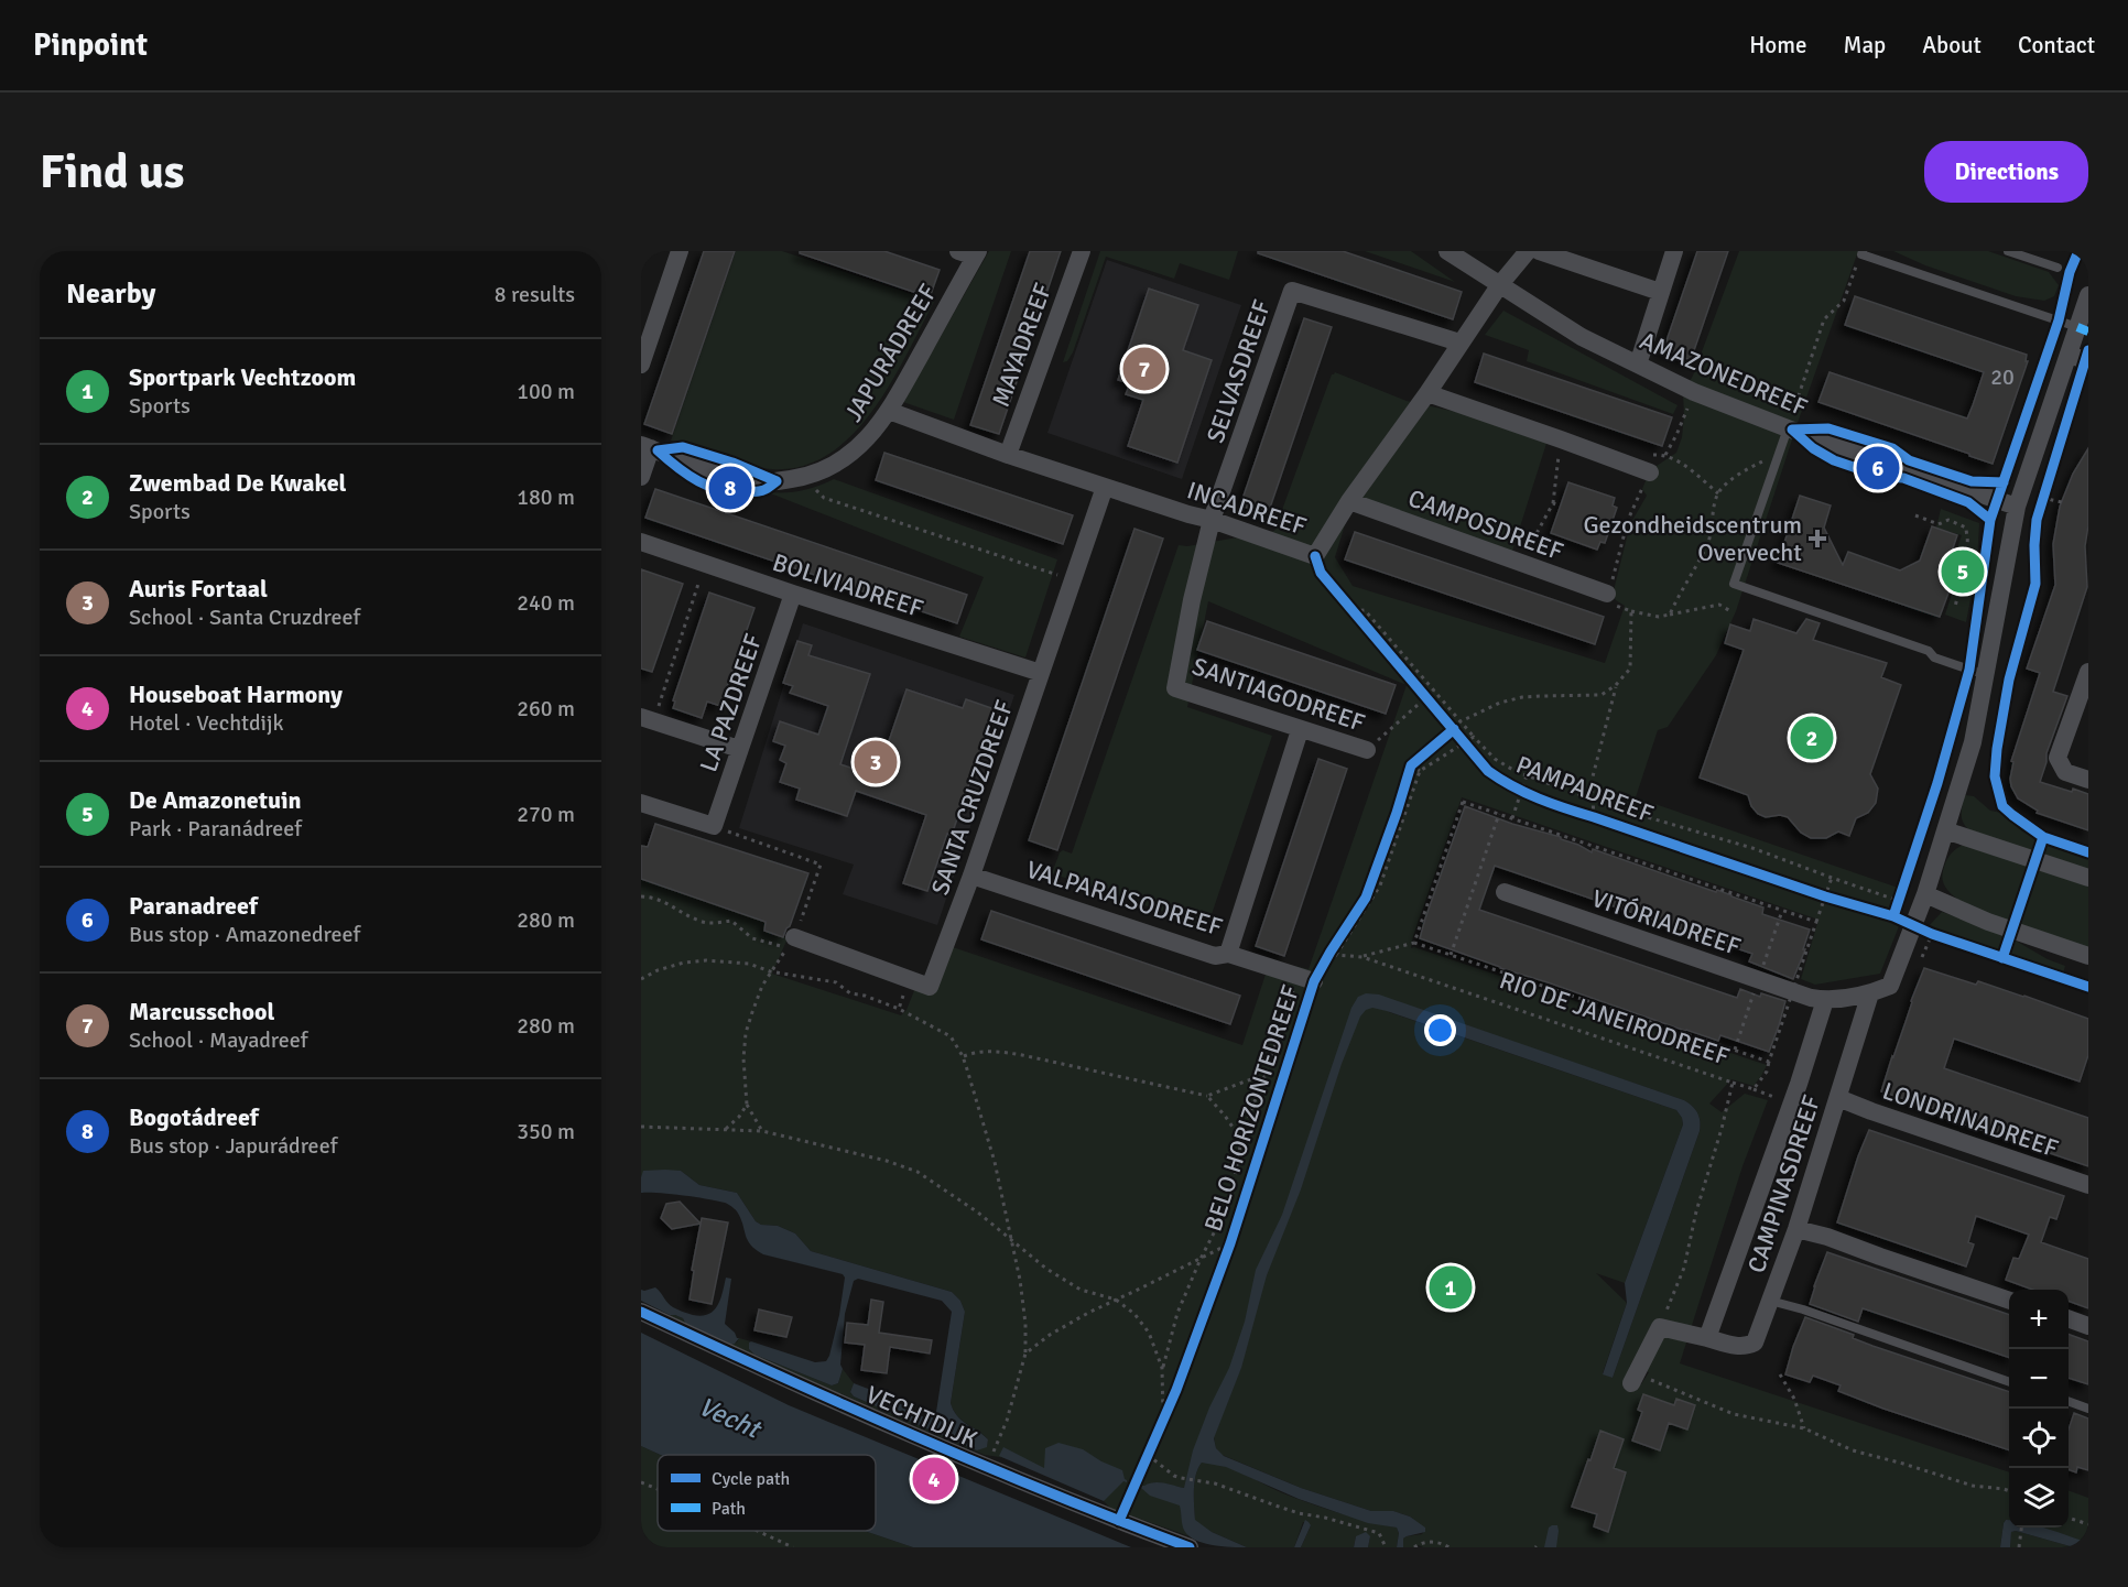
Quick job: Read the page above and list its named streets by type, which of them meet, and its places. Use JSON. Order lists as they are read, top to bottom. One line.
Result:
{"streets":{"street":["MAYADREEF","JAPURÁDREEF","SELVASDREEF","AMAZONEDREEF","INCADREEF","CAMPOSDREEF","BOLIVIADREEF","SANTIAGODREEF","LA PAZDREEF","SANTA CRUZDREEF","VALPARAISODREEF","VITÓRIADREEF","LONDRINADREEF","CAMPINASDREEF","VECHTDIJK"],"path":["RIO DE JANEIRODREEF"],"cycle path":["PAMPADREEF","BELO HORIZONTEDREEF"]},"crossings":[["MAYADREEF","INCADREEF"],["JAPURÁDREEF","INCADREEF"],["SELVASDREEF","INCADREEF"],["SELVASDREEF","SANTIAGODREEF"],["AMAZONEDREEF","INCADREEF"],["INCADREEF","CAMPOSDREEF"],["INCADREEF","SANTIAGODREEF"],["INCADREEF","SANTA CRUZDREEF"],["BOLIVIADREEF","LA PAZDREEF"],["BOLIVIADREEF","SANTA CRUZDREEF"],["SANTIAGODREEF","VALPARAISODREEF"],["SANTA CRUZDREEF","VALPARAISODREEF"],["VITÓRIADREEF","CAMPINASDREEF"],["RIO DE JANEIRODREEF","CAMPINASDREEF"],["LONDRINADREEF","CAMPINASDREEF"]],"water":["Vecht"],"places":{"health":["Gezondheidscentrum Overvecht"]},"house_numbers":["20"],"legend":["Cycle path","Path"],"page":{"header":"Pinpoint","nav":["Home","Map","About","Contact"],"buttons":"Directions","title":"Find us","heading":["Nearby","8 results"],"list":[{"mark":"1","name":"Sportpark Vechtzoom","note":"Sports","value":"100 m"},{"mark":"2","name":"Zwembad De Kwakel","note":"Sports","value":"180 m"},{"mark":"3","name":"Auris Fortaal","note":"School · Santa Cruzdreef","value":"240 m"},{"mark":"4","name":"Houseboat Harmony","note":"Hotel · Vechtdijk","value":"260 m"},{"mark":"5","name":"De Amazonetuin","note":"Park · Paranádreef","value":"270 m"},{"mark":"6","name":"Paranadreef","note":"Bus stop · Amazonedreef","value":"280 m"},{"mark":"7","name":"Marcusschool","note":"School · Mayadreef","value":"280 m"},{"mark":"8","name":"Bogotádreef","note":"Bus stop · Japurádreef","value":"350 m"}],"pins":["7","6","8","5","2","3","1","4"],"map_buttons":["+","−"]}}
